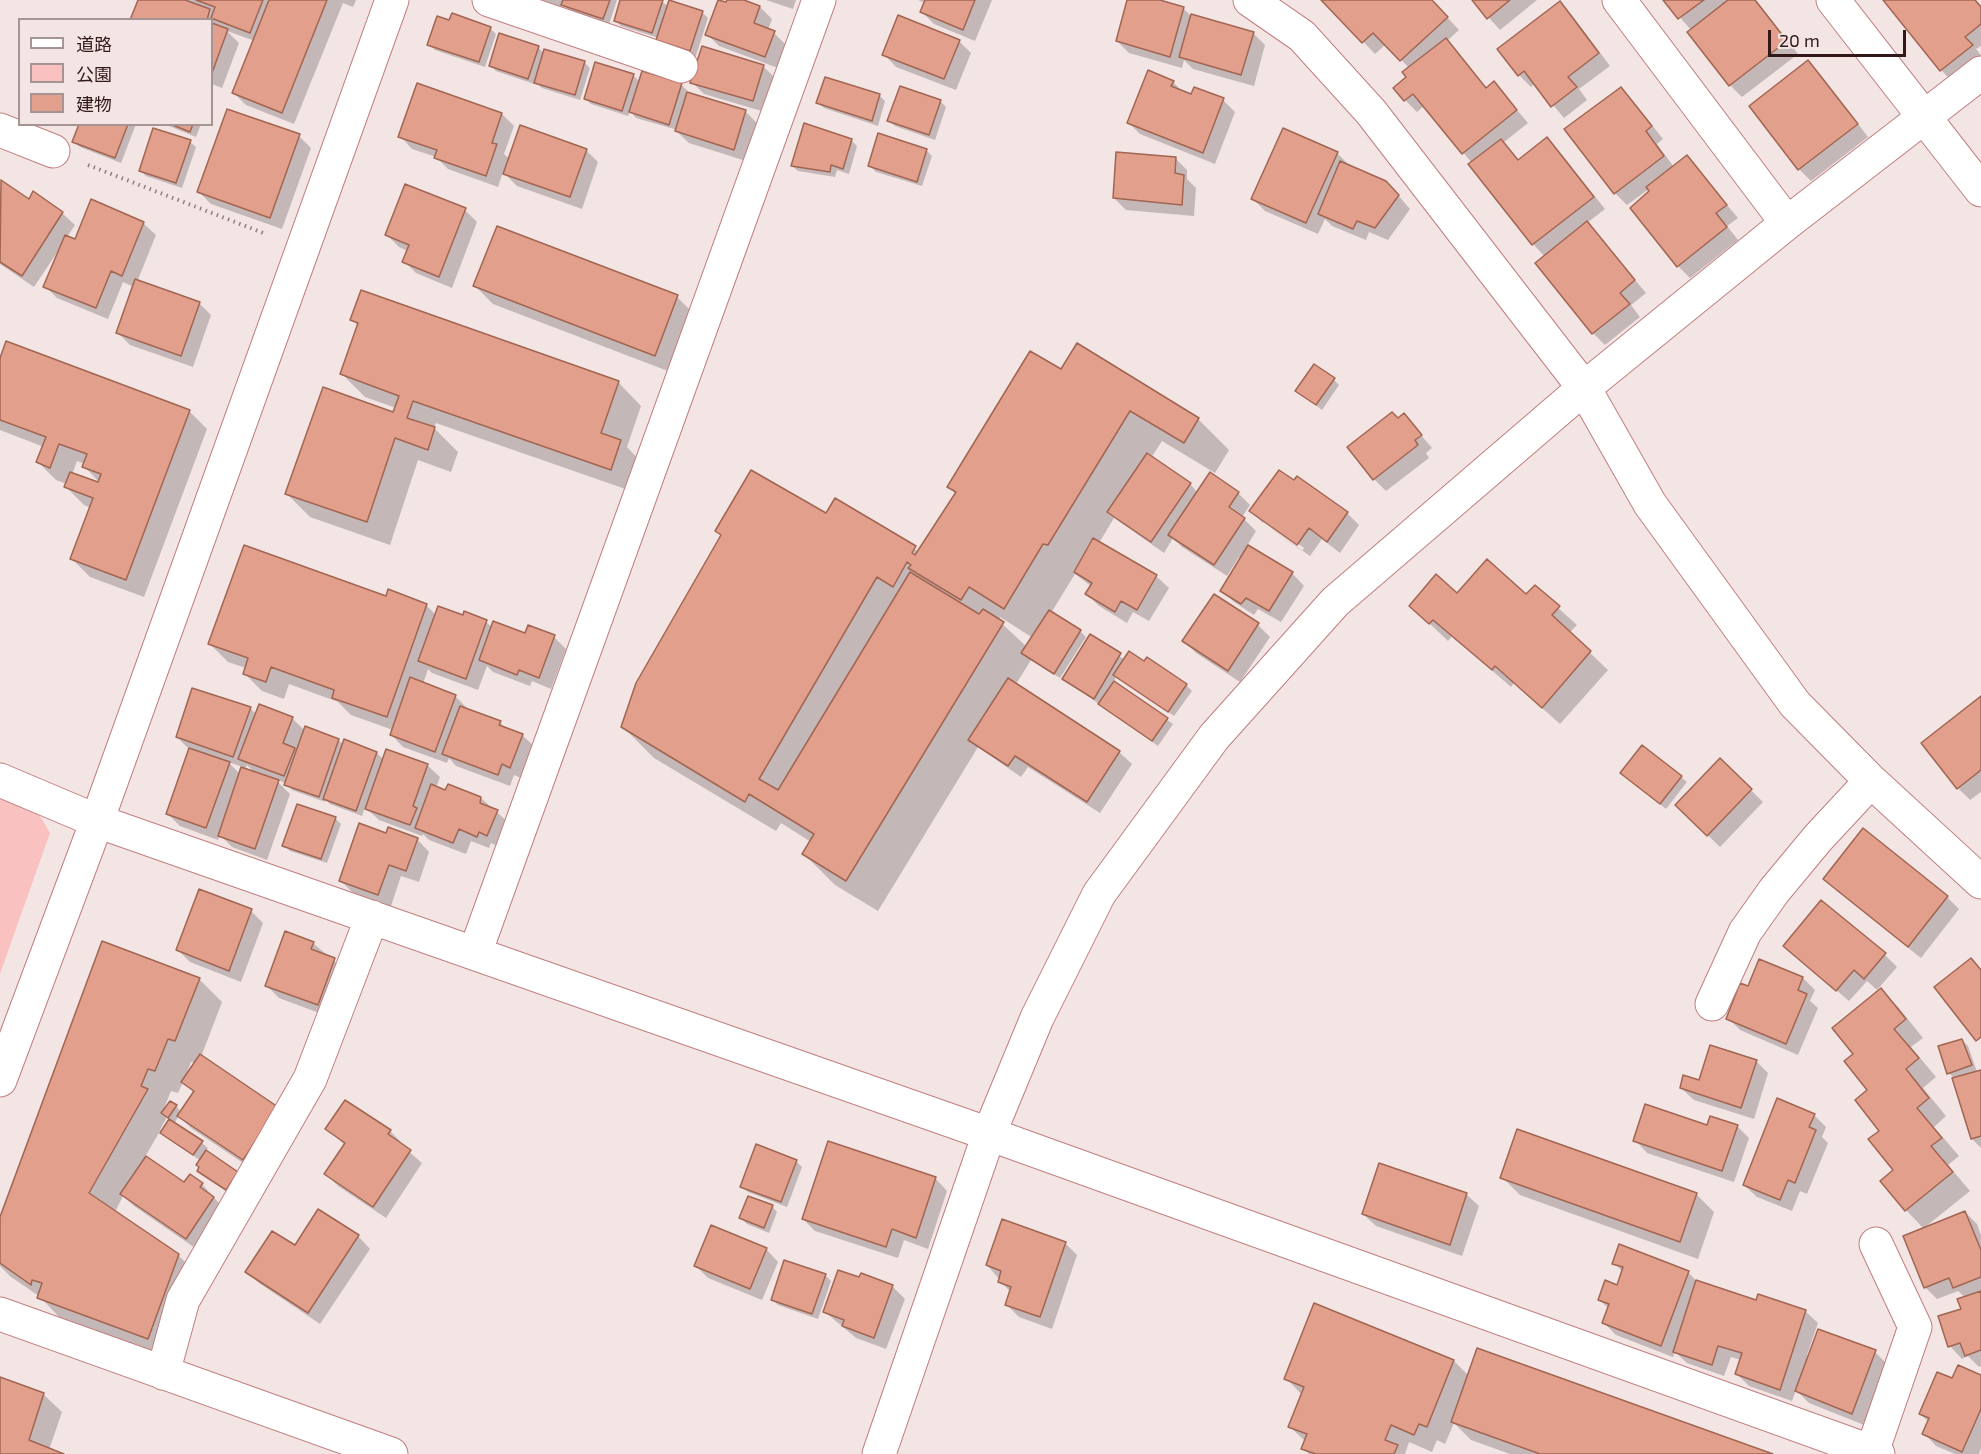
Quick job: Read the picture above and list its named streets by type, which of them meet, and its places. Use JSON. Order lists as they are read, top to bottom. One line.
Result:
{"legend":["道路","公園","建物"],"scale_bar":"20 m"}
